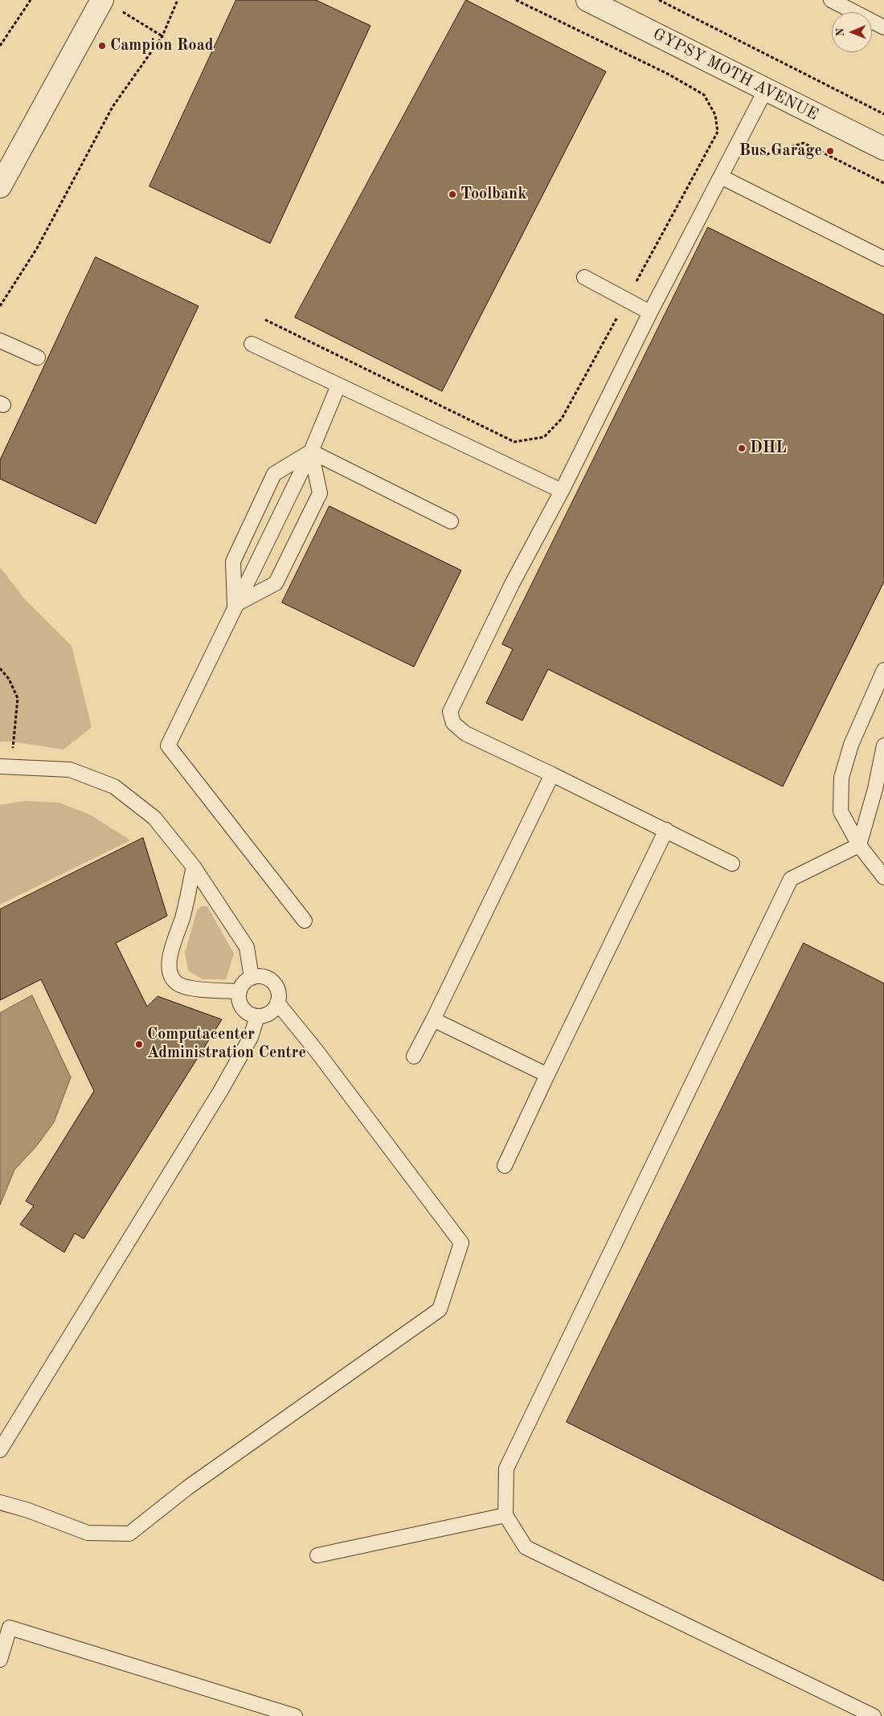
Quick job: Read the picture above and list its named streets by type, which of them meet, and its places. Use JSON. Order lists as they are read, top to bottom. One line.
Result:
{"streets":{"street":["GYPSY MOTH AVENUE"]},"places":["Campion Road","Bus Garage","Toolbank","DHL","Computacenter Administration Centre"],"north":"left"}
